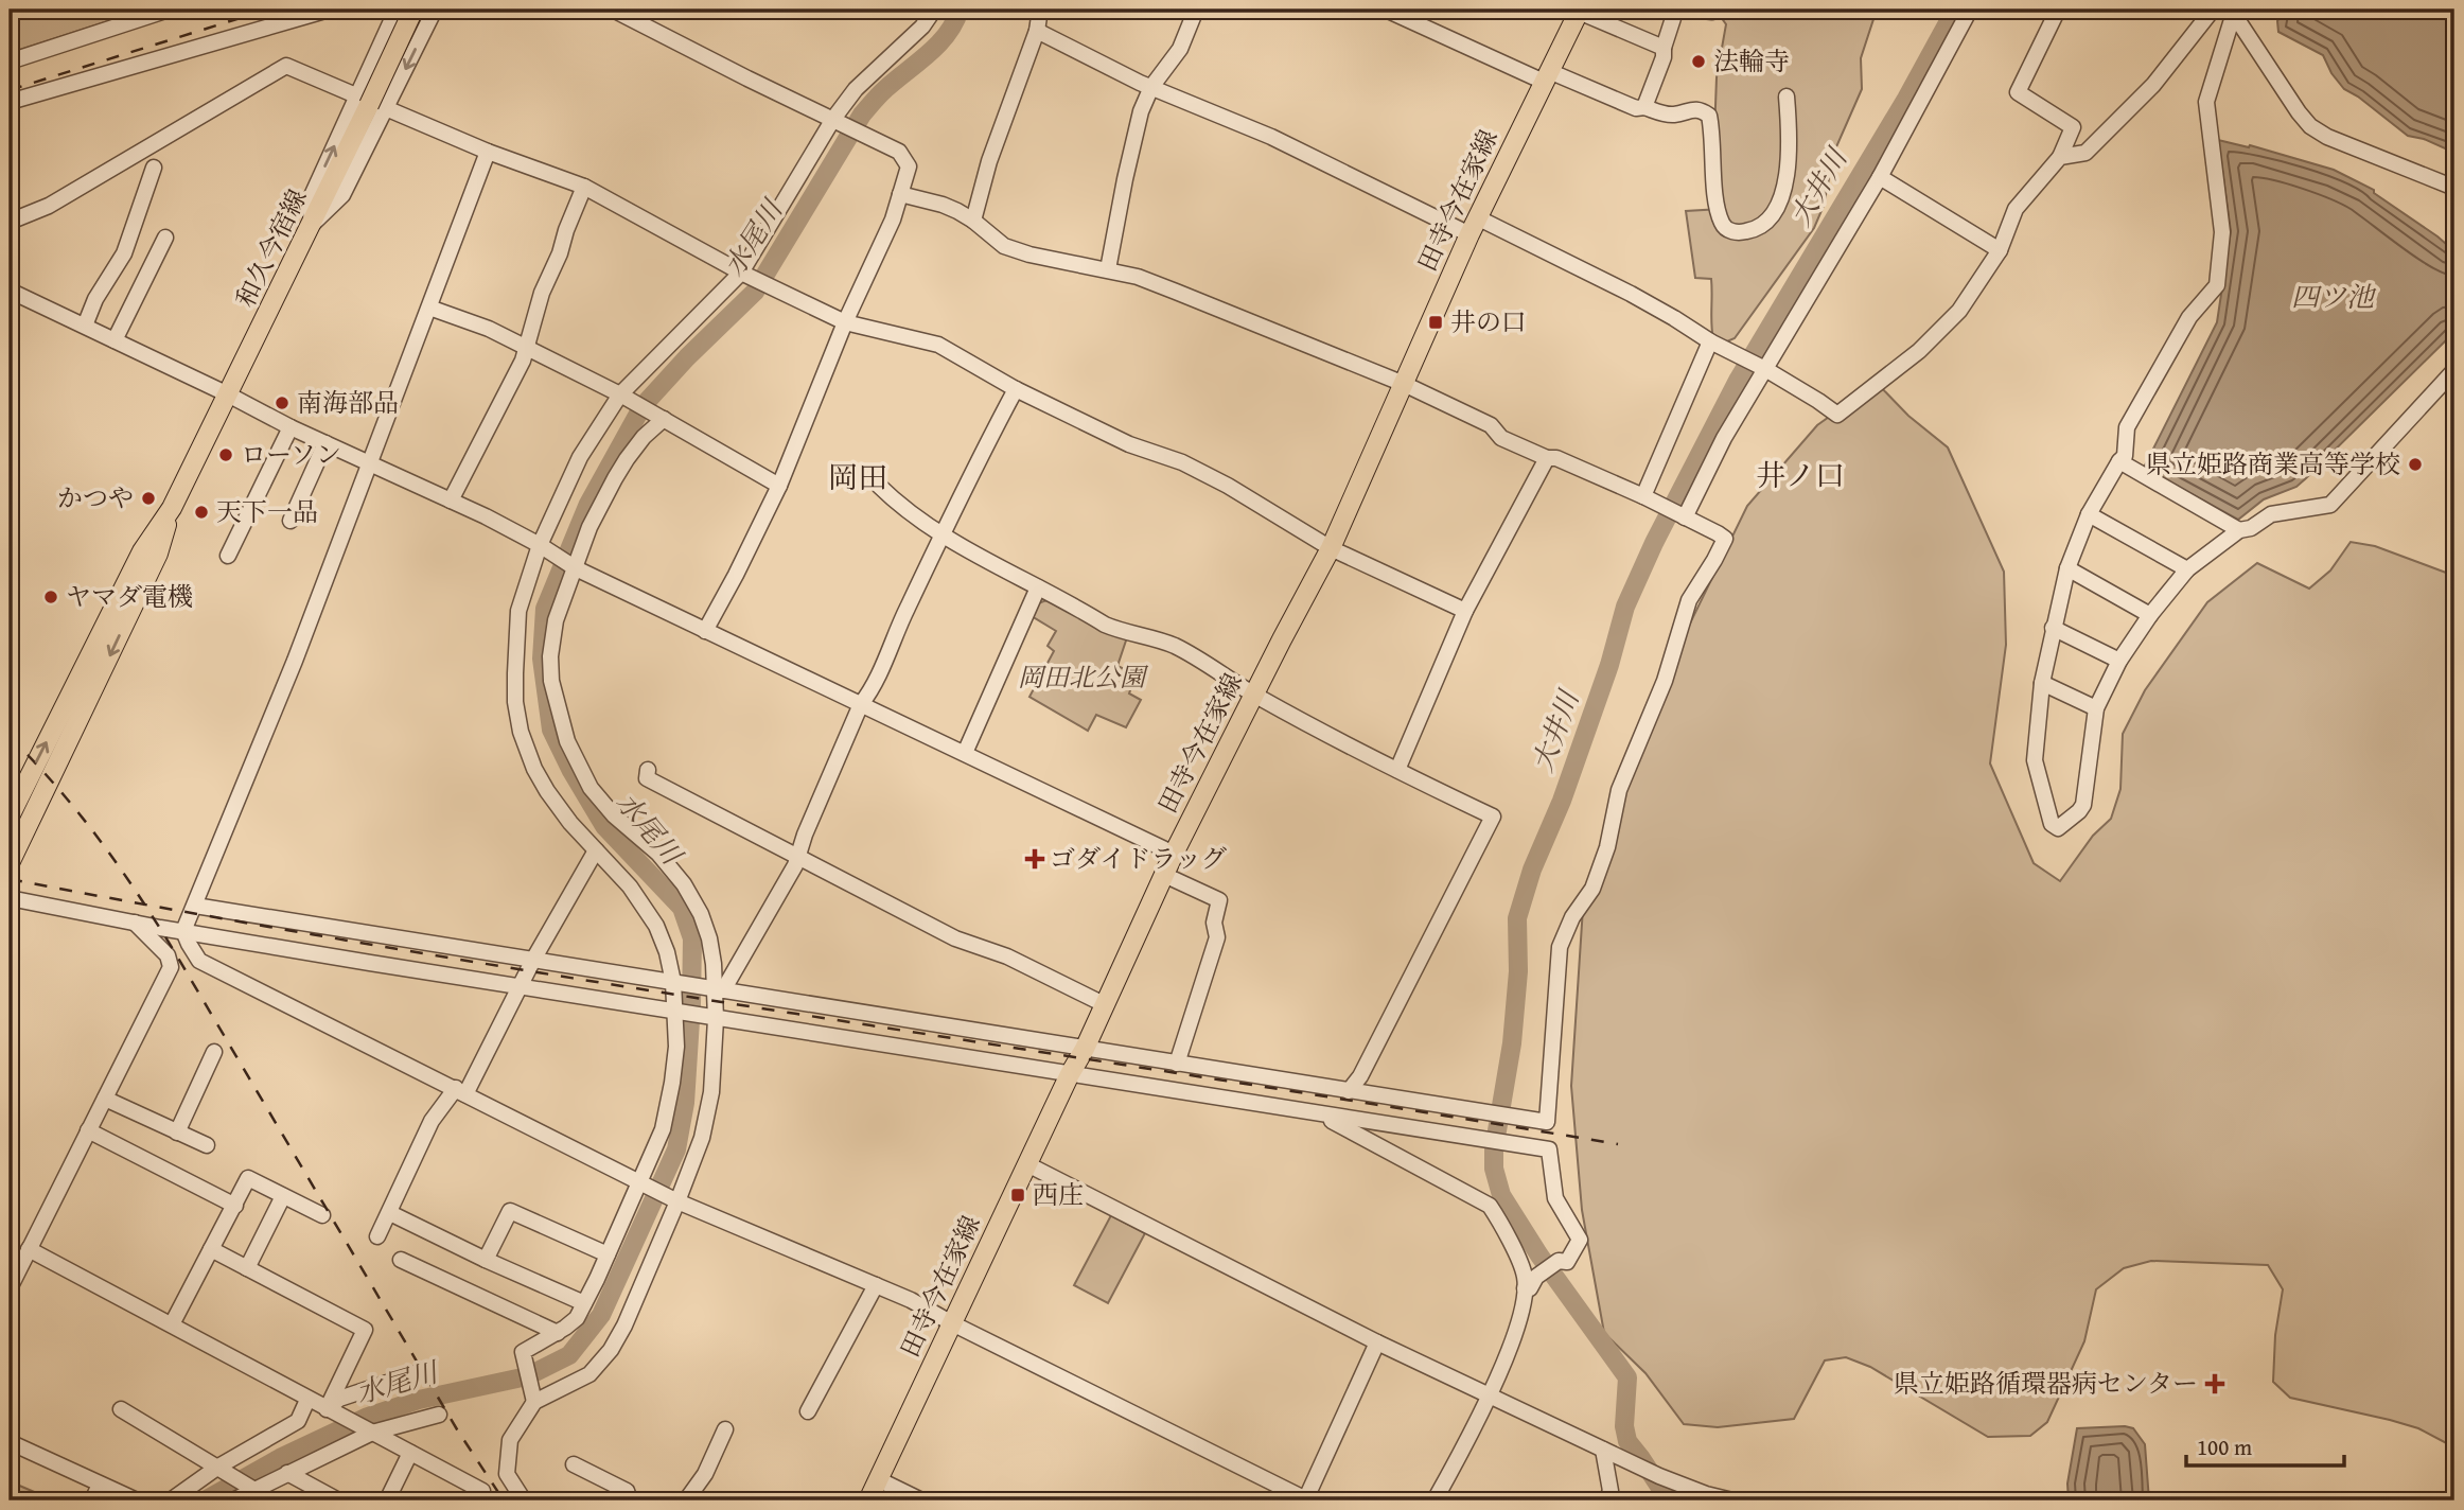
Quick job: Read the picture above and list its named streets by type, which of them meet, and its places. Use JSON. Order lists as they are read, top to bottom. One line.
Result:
{"streets":{"main road":["田寺今在家線","和久今宿線"]},"districts":["井ノ口","岡田"],"water":["大井川","水尾川","四ツ池"],"parks":["岡田北公園"],"places":{"other":["法輪寺","南海部品","ローソン","県立姫路商業高等学校","かつや","天下一品","ヤマダ電機"],"transit":["井の口","西庄"],"health":["ゴダイドラッグ","県立姫路循環器病センター"]},"scale_bar":"100 m"}
